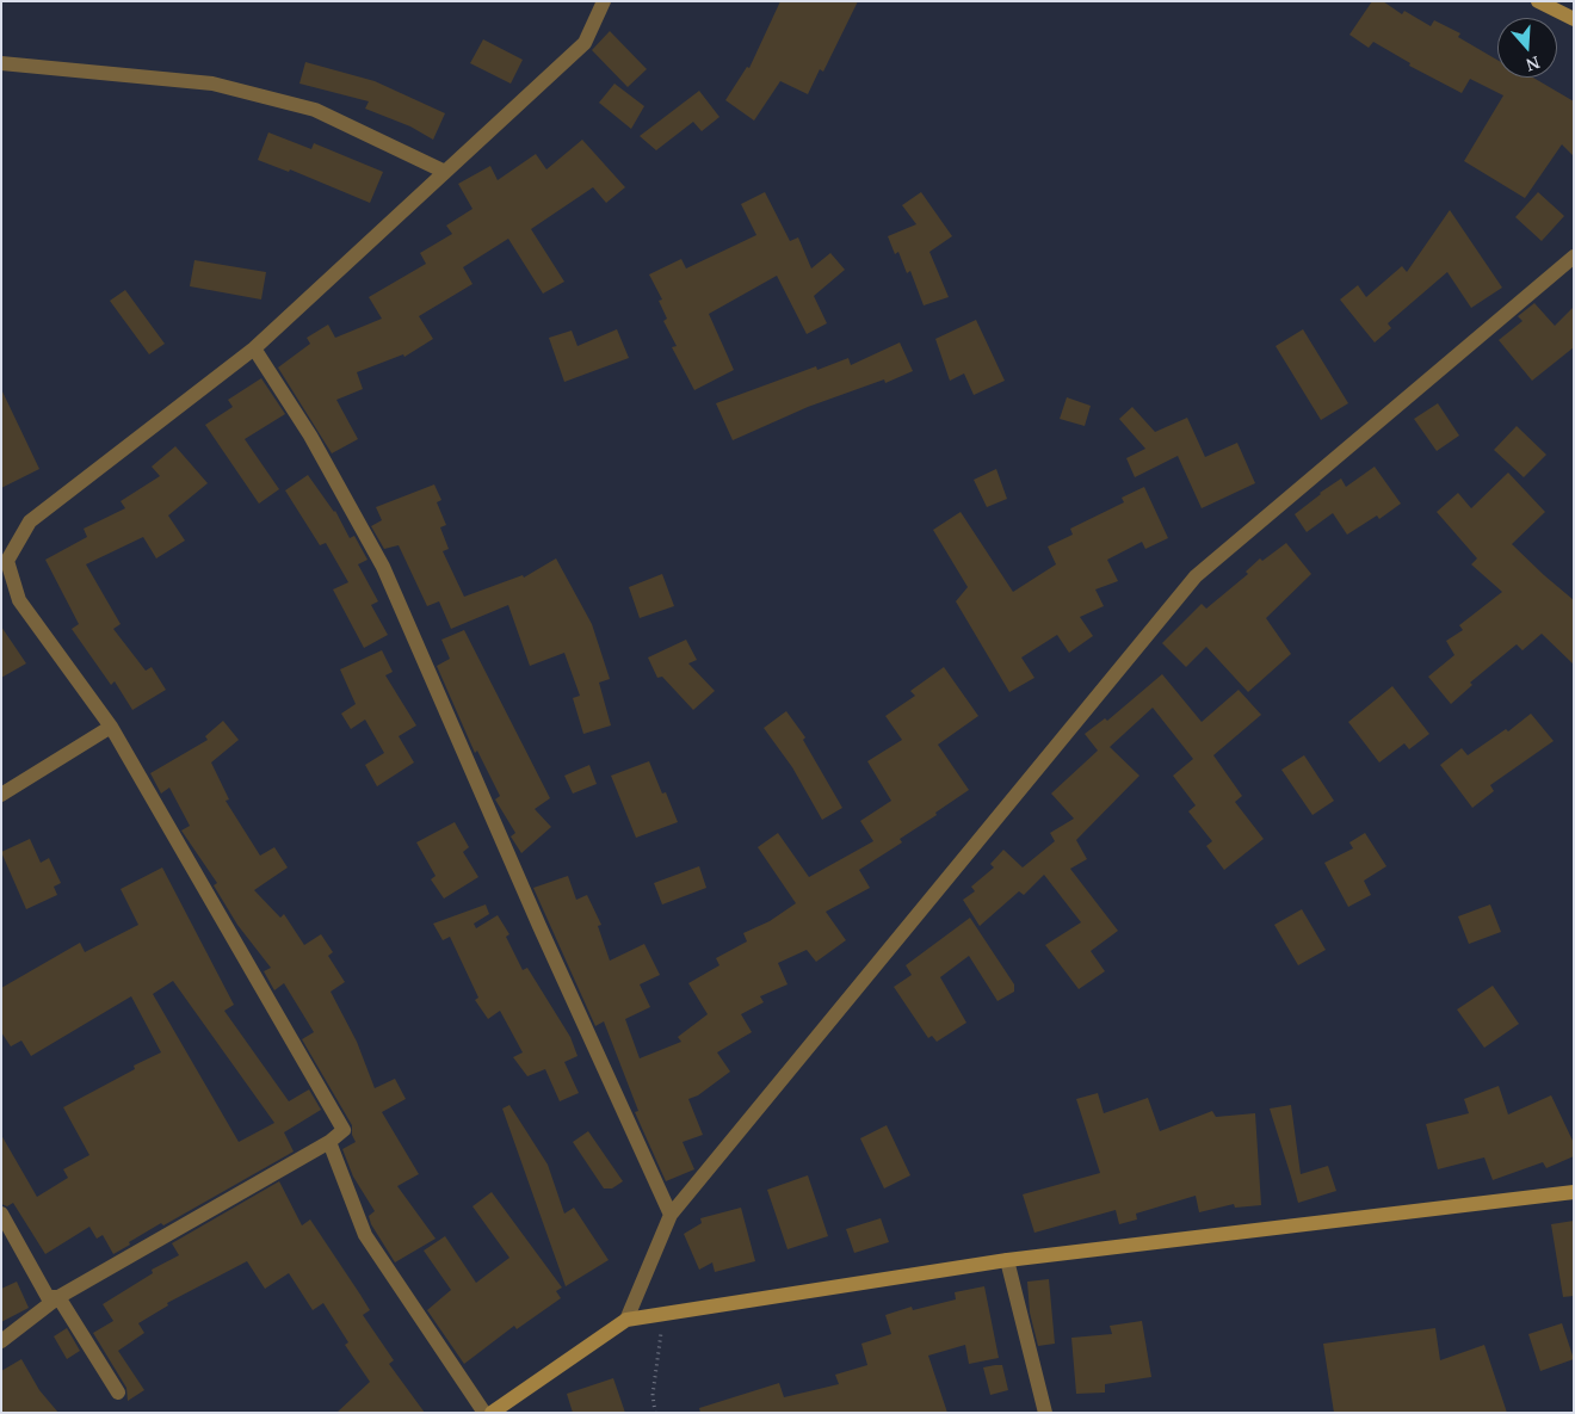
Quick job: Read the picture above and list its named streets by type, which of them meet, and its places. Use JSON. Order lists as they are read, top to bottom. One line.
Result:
{"north":"bottom"}
